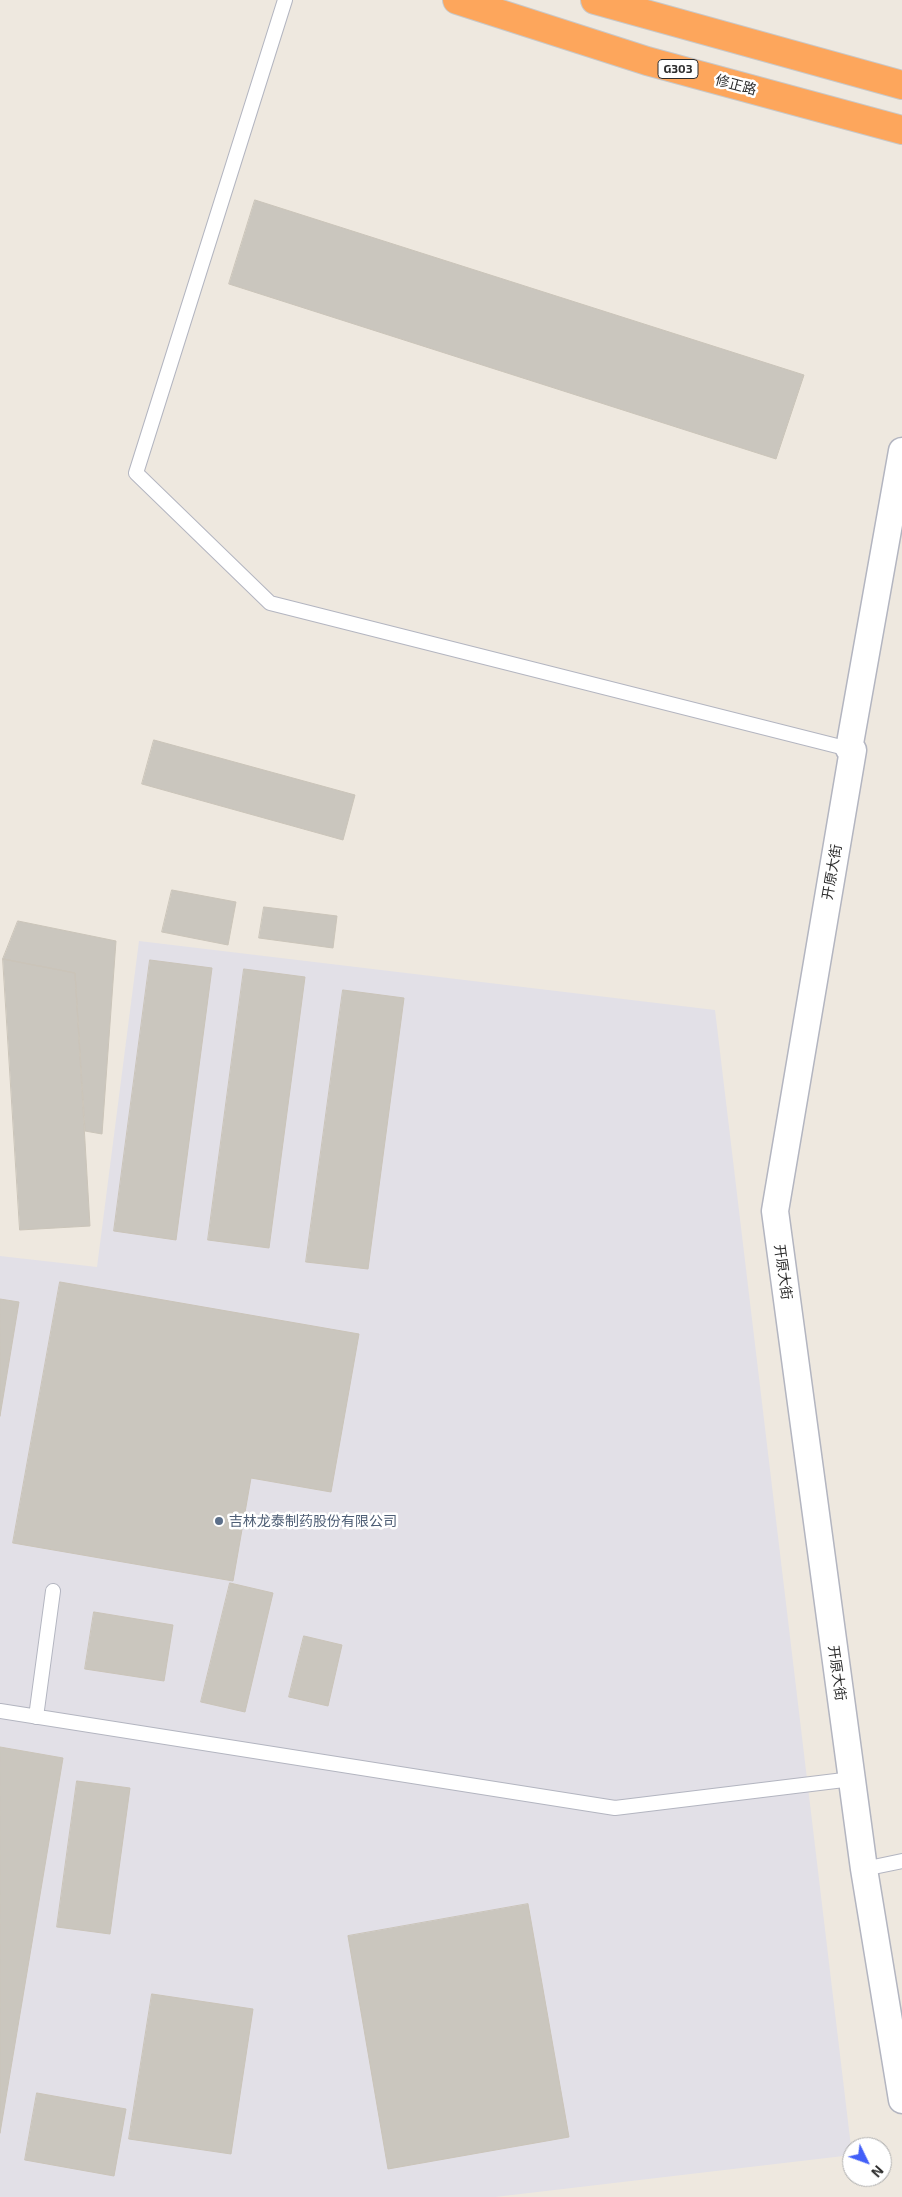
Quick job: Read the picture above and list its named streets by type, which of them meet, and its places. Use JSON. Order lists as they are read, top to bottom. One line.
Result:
{"streets":{"highway":["G303","修正路"],"street":["开原大街"]},"places":["吉林龙泰制药股份有限公司"],"north":"bottom right"}
